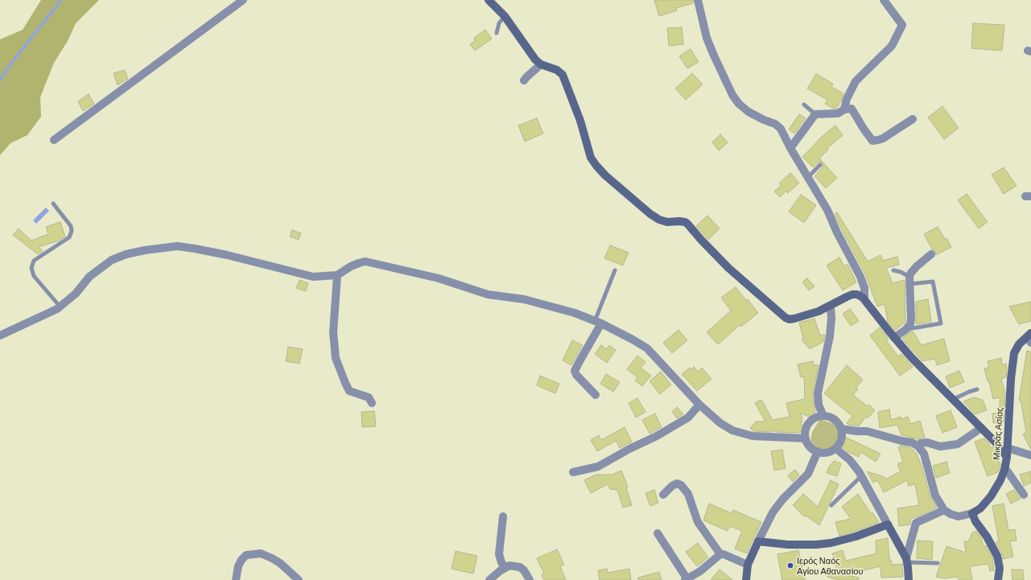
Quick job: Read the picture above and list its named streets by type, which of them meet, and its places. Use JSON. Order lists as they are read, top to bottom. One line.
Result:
{"streets":{"street":["Μικράς Ασίας"]},"places":["Ιερός Ναός Αγίου Αθανασίου"]}
